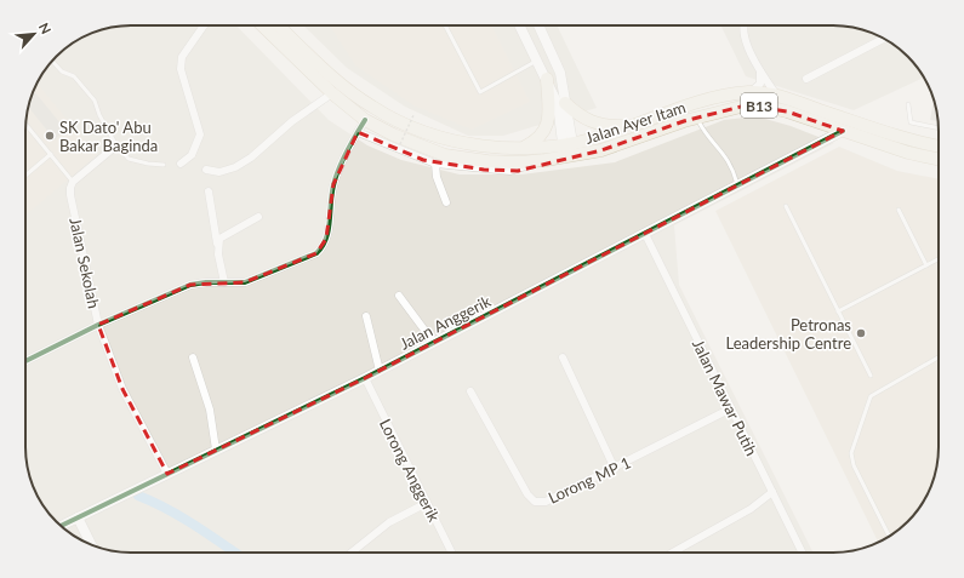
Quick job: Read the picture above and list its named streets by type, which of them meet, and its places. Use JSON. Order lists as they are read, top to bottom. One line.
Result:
{"streets":{"main road":["B13","Jalan Ayer Itam"],"street":["Jalan Sekolah","Jalan Anggerik","Jalan Mawar Putih","Lorong Anggerik","Lorong MP 1"]},"crossings":[["B13","Jalan Ayer Itam"],["Jalan Ayer Itam","Jalan Anggerik"],["Jalan Sekolah","Jalan Anggerik"],["Jalan Anggerik","Jalan Mawar Putih"],["Jalan Anggerik","Lorong Anggerik"],["Jalan Mawar Putih","Lorong MP 1"]],"places":["SK Dato' Abu Bakar Baginda","Petronas Leadership Centre"],"north":"top right"}
